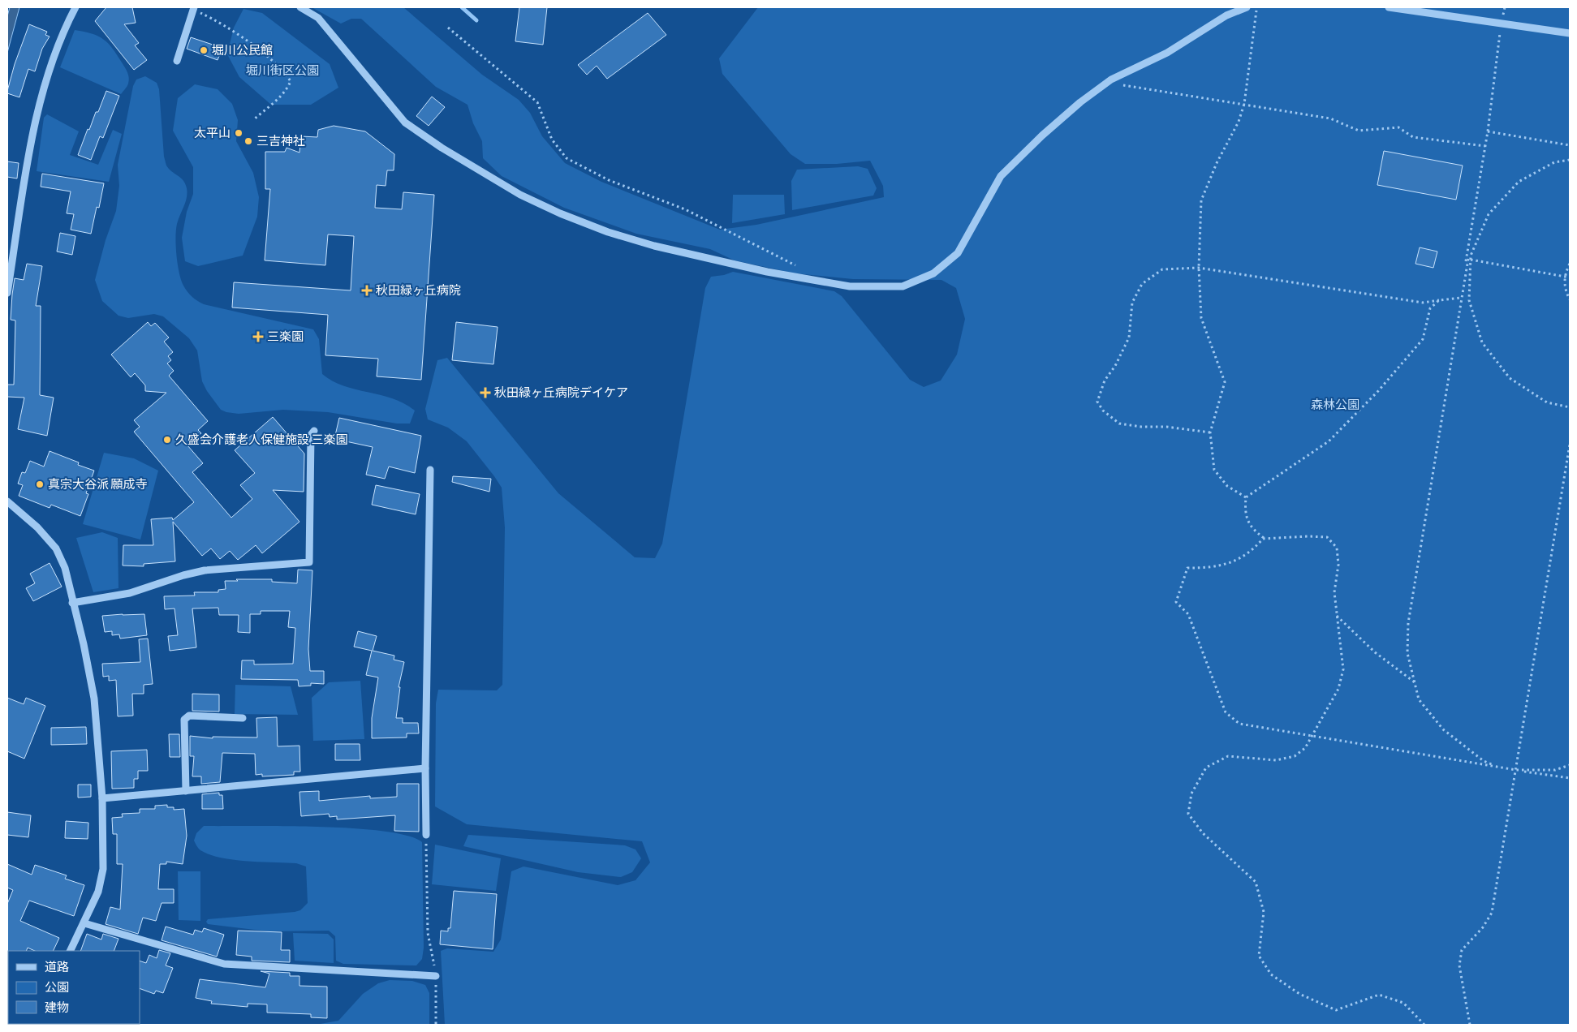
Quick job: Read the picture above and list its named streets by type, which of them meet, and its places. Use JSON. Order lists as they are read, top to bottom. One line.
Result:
{"parks":["堀川街区公園","森林公園"],"places":{"other":["堀川公民館","太平山","三吉神社","久盛会介護老人保健施設 三楽園","真宗大谷派 願成寺"],"health":["秋田緑ヶ丘病院","三楽園","秋田緑ヶ丘病院デイケア"]},"legend":["道路","公園","建物"]}
